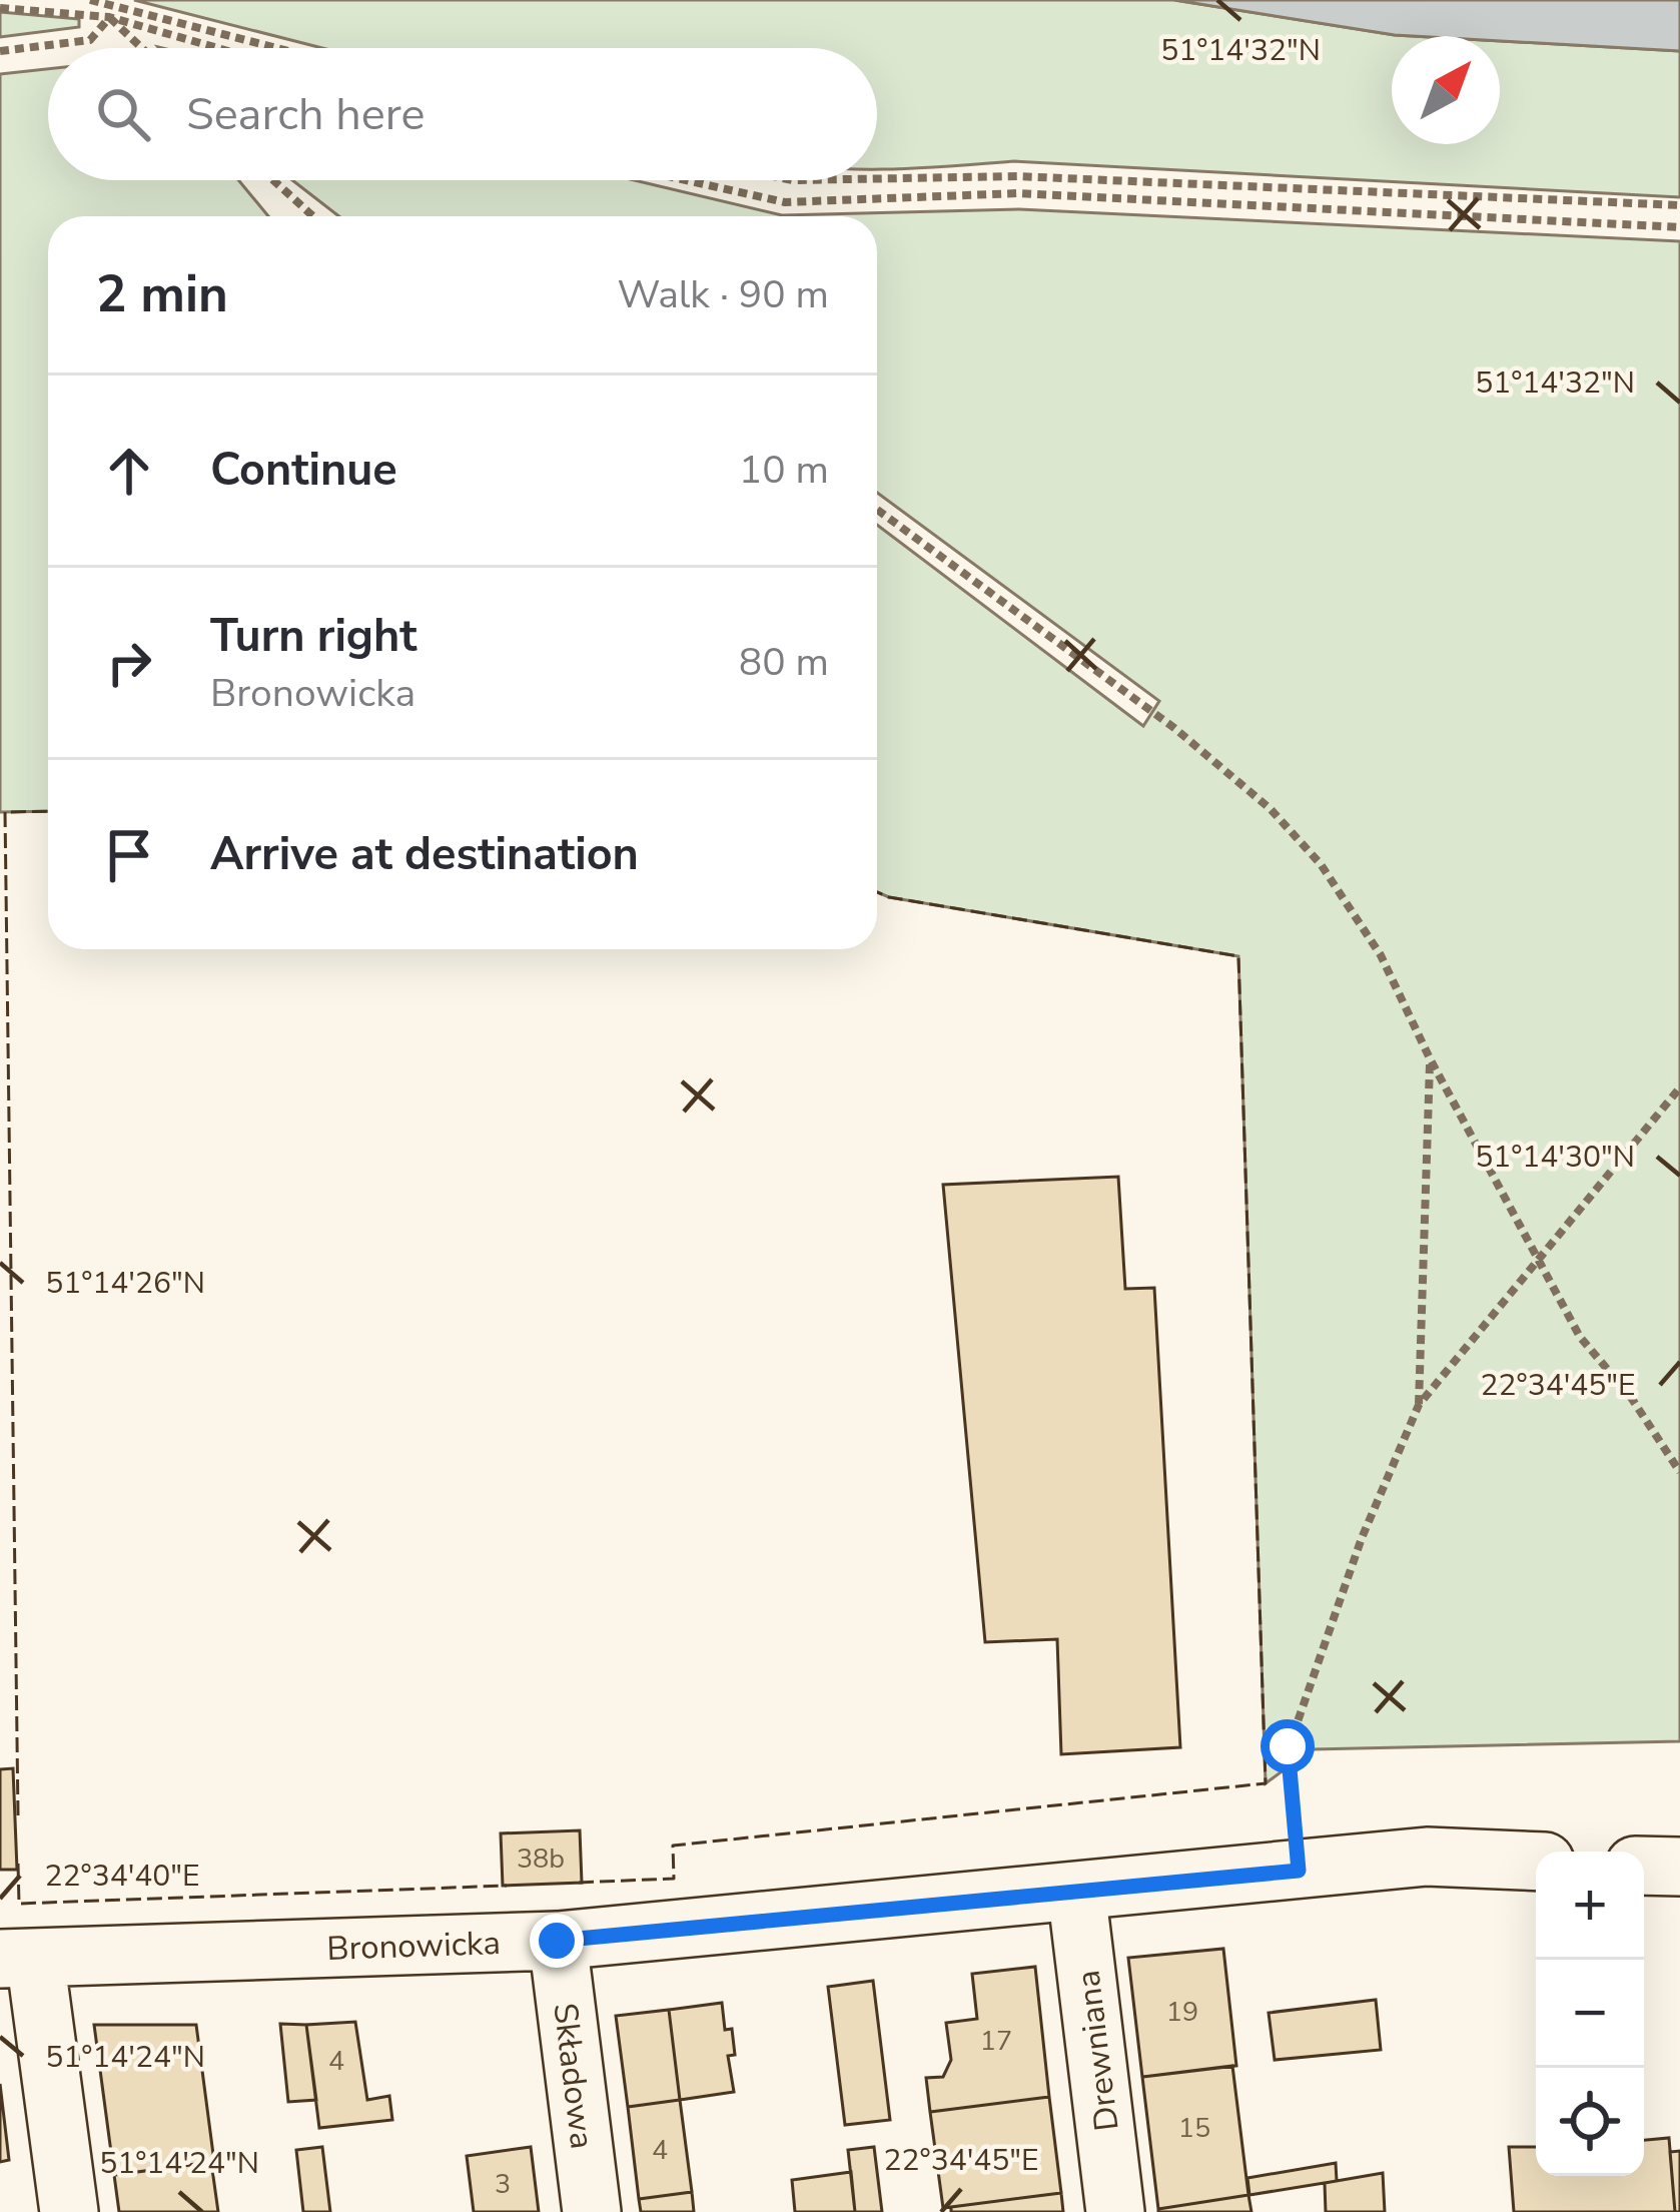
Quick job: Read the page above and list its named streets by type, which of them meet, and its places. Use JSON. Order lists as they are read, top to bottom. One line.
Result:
{"streets":{"street":["Bronowicka","Drewniana","Składowa"]},"crossings":[["Bronowicka","Drewniana"],["Bronowicka","Składowa"]],"house_numbers":["38b","19","17","4","15","4","3"],"north":"top right","page":{"search":"Search here","heading":["2 min","Walk · 90 m"],"list":[["Continue","10 m"],["Turn right","Bronowicka","80 m"],"Arrive at destination"],"map_buttons":["+","−"]},"coordinates":["51°14'32\"N","51°14'30\"N","51°14'26\"N","22°34'45\"E","22°34'40\"E","51°14'24\"N"]}
